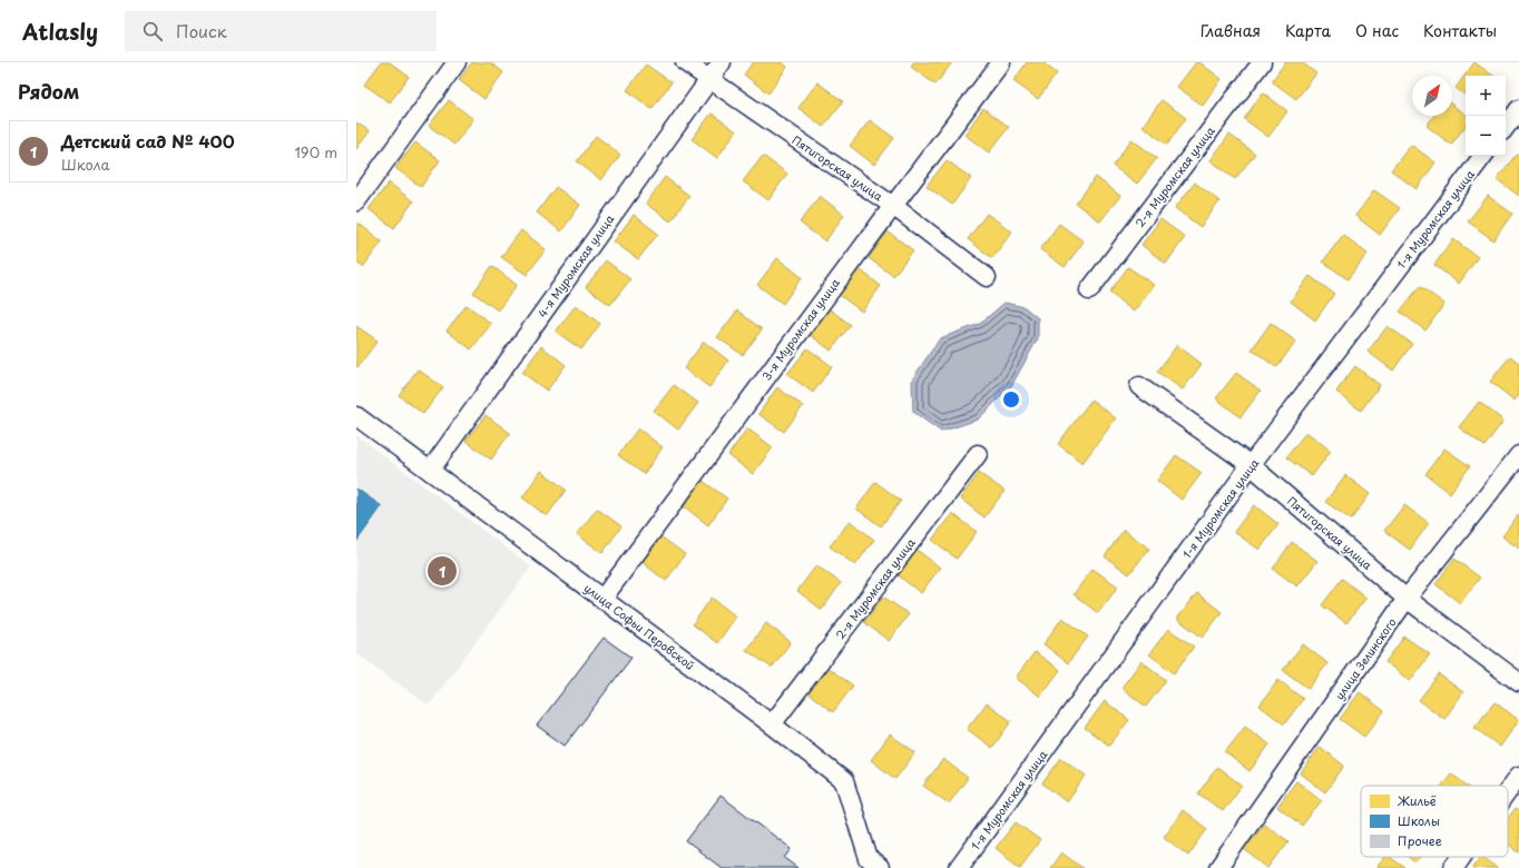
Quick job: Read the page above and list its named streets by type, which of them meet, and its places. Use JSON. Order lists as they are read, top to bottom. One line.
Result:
{"streets":{"street":["Пятигорская улица","2-я Муромская улица","1-я Муромская улица","4-я Муромская улица","3-я Муромская улица","улица Софьи Перовской","улица Зелинского"]},"crossings":[["Пятигорская улица","1-я Муромская улица"],["Пятигорская улица","4-я Муромская улица"],["Пятигорская улица","3-я Муромская улица"],["Пятигорская улица","улица Зелинского"],["2-я Муромская улица","улица Софьи Перовской"],["4-я Муромская улица","улица Софьи Перовской"],["3-я Муромская улица","улица Софьи Перовской"]],"legend":["Жильё","Школы","Прочее"],"north":"top right","page":{"header":"Atlasly","search":"Поиск","nav":["Главная","Карта","О нас","Контакты"],"heading":"Рядом","map_buttons":["+","−"],"list":[{"mark":"1","name":"Детский сад № 400","note":"Школа","value":"190 m"}],"pins":"1"}}
